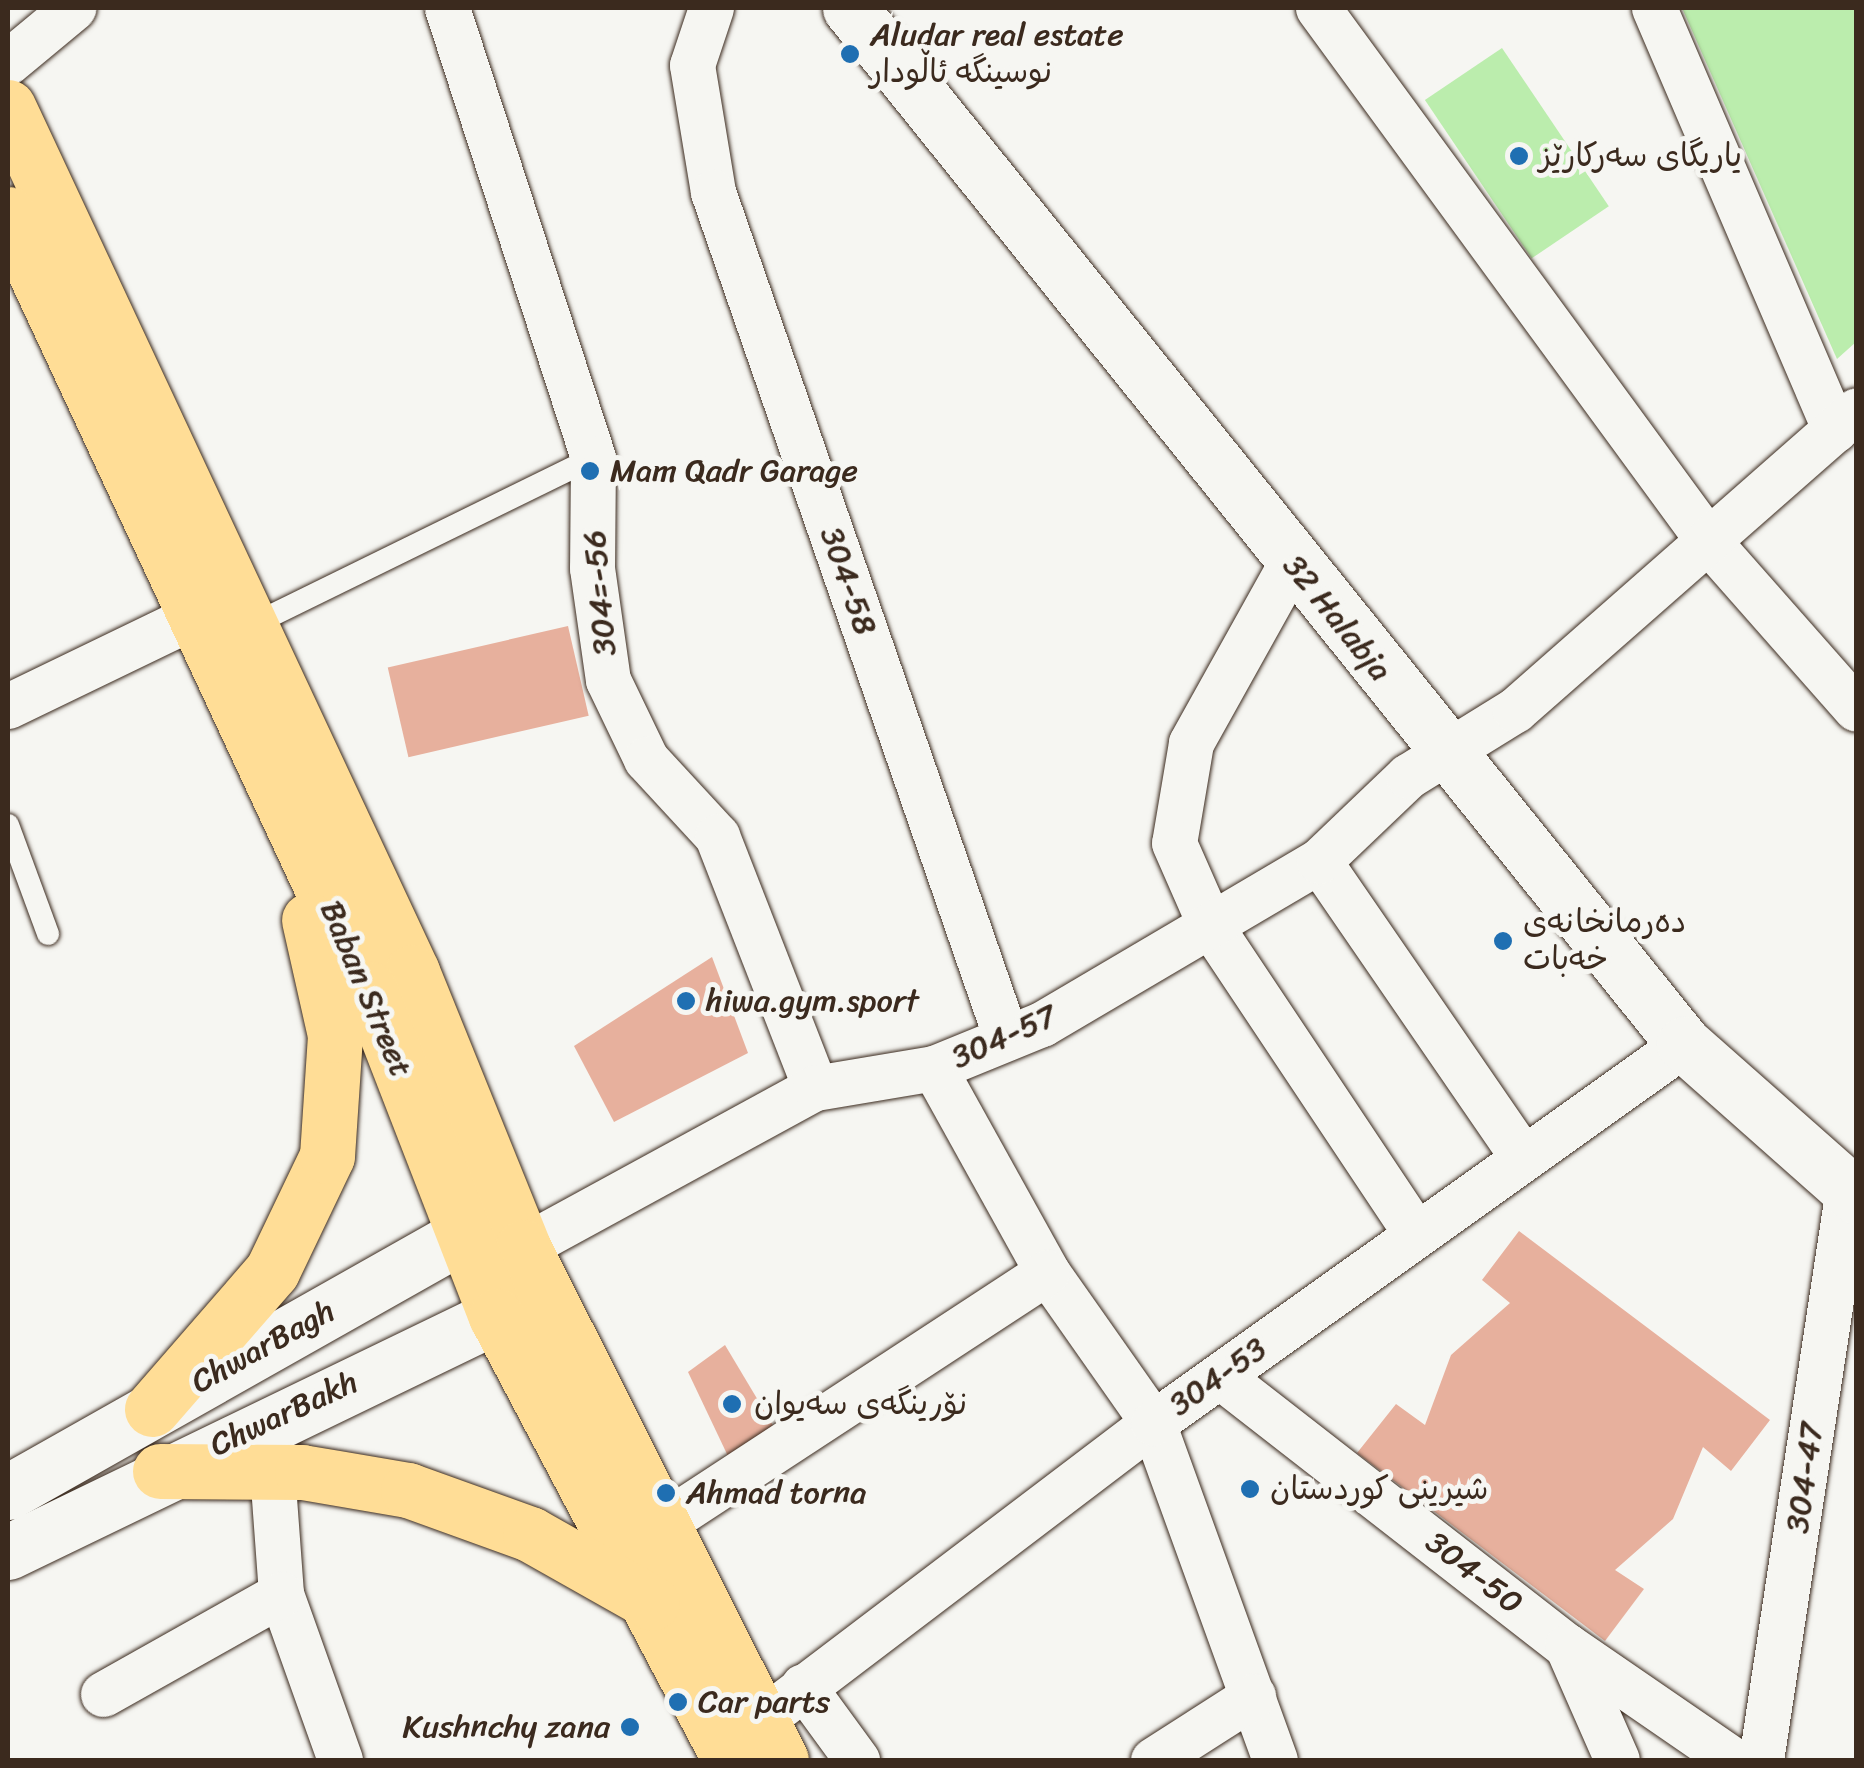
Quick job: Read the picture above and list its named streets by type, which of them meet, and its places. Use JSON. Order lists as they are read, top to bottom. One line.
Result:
{"streets":{"main road":["Baban Street"],"street":["304-58","304=-56","32 Halabja","304-57","ChwarBagh","304-53","ChwarBakh","304-47","304-50"]},"crossings":[["304-58","304-57"],["304=-56","304-57"],["32 Halabja","304-57"],["32 Halabja","304-53"],["32 Halabja","304-47"],["Baban Street","ChwarBagh"],["Baban Street","304-53"],["Baban Street","ChwarBakh"],["304-53","304-50"]],"places":["Aludar real estate نوسینگە ئاڵودار","یاریگای سەرکارێز","Mam Qadr Garage","دەرمانخانەی خەبات","hiwa.gym.sport","نۆرینگەی سەیوان","شیرینی کوردستان","Ahmad torna","Car parts","Kushnchy zana"]}
